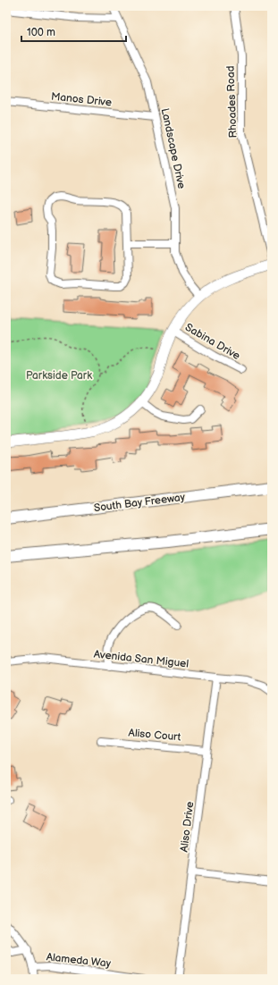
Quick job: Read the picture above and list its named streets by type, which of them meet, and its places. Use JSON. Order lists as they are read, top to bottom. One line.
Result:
{"streets":{"highway":["South Bay Freeway"],"street":["Manos Drive","Rhoades Road","Landscape Drive","Sabina Drive","Avenida San Miguel","Aliso Court","Aliso Drive","Alameda Way"]},"crossings":[["Manos Drive","Landscape Drive"],["Avenida San Miguel","Aliso Drive"],["Aliso Court","Aliso Drive"]],"parks":["Parkside Park"],"scale_bar":"100 m"}
